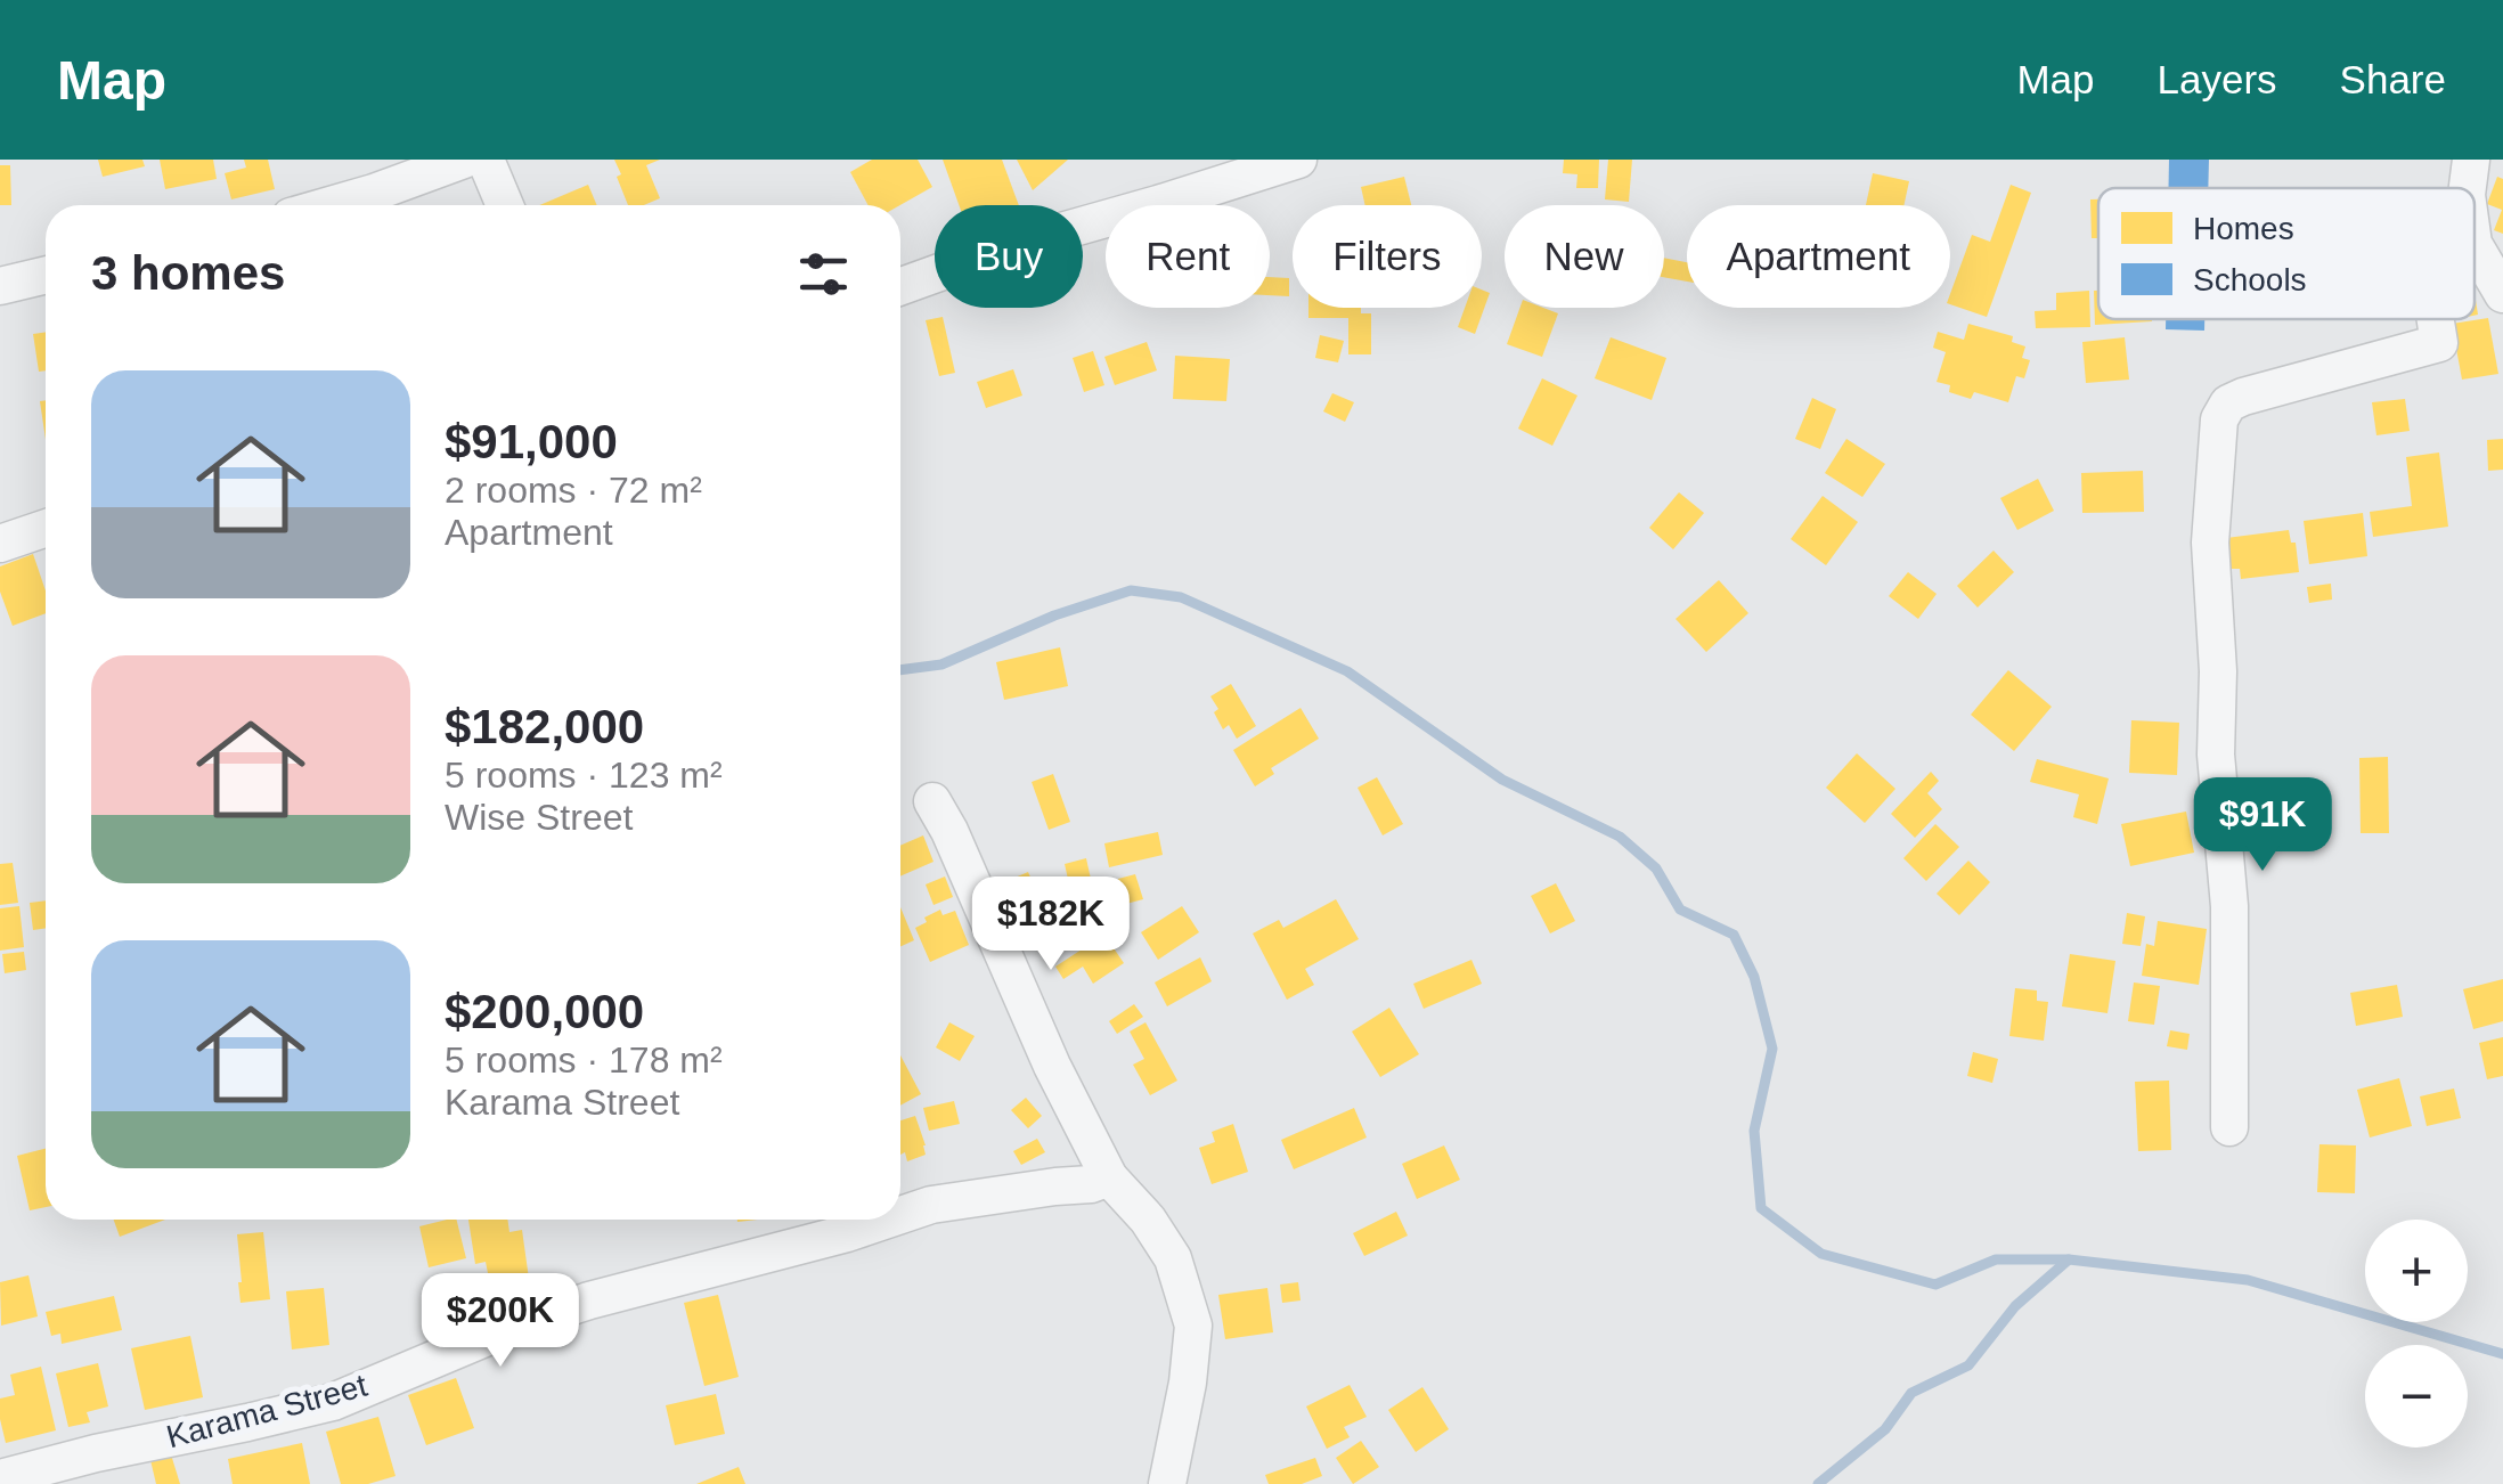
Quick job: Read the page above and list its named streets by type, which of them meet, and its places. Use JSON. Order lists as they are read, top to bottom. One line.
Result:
{"streets":{"street":["Karama Street"]},"legend":["Homes","Schools"],"page":{"header":"Map","nav":["Map","Layers","Share"],"chip":["Buy","Rent","Filters","New","Apartment"],"heading":"3 homes","list":[{"name":"$91,000","note":"2 rooms · 72 m² · Apartment"},{"name":"$182,000","note":"5 rooms · 123 m² · Wise Street"},{"name":"$200,000","note":"5 rooms · 178 m² · Karama Street"}],"price":["$91K","$182K","$200K"],"map_buttons":["+","−"]}}
